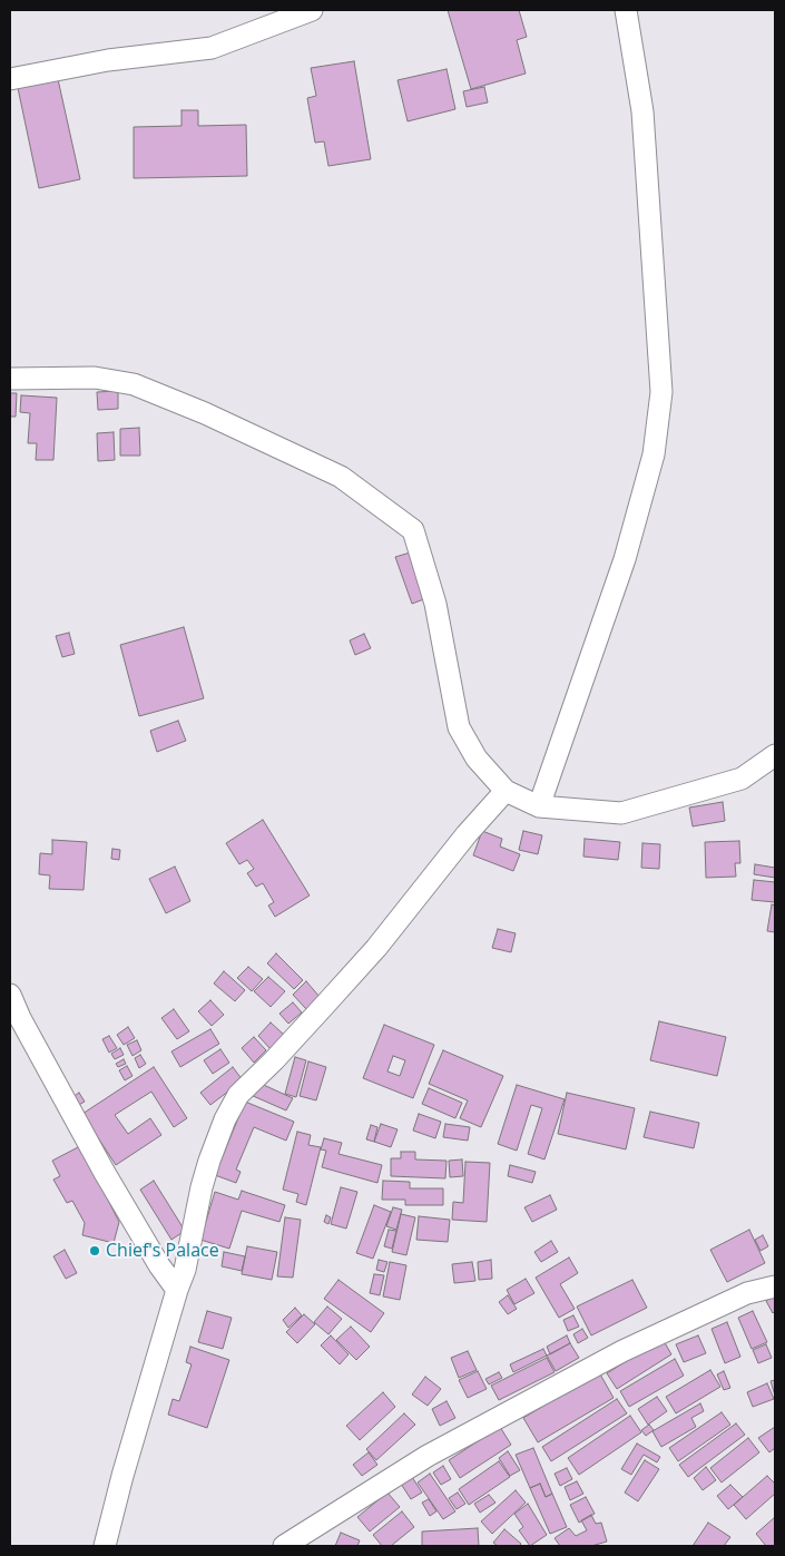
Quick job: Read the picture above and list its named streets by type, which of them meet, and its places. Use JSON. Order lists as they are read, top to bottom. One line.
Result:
{"places":["Chief's Palace"]}
